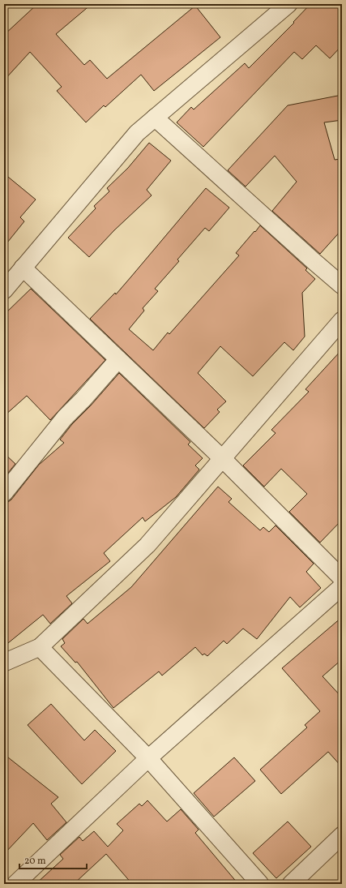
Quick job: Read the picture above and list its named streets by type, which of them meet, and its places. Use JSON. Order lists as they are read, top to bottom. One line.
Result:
{"scale_bar":"20 m"}
